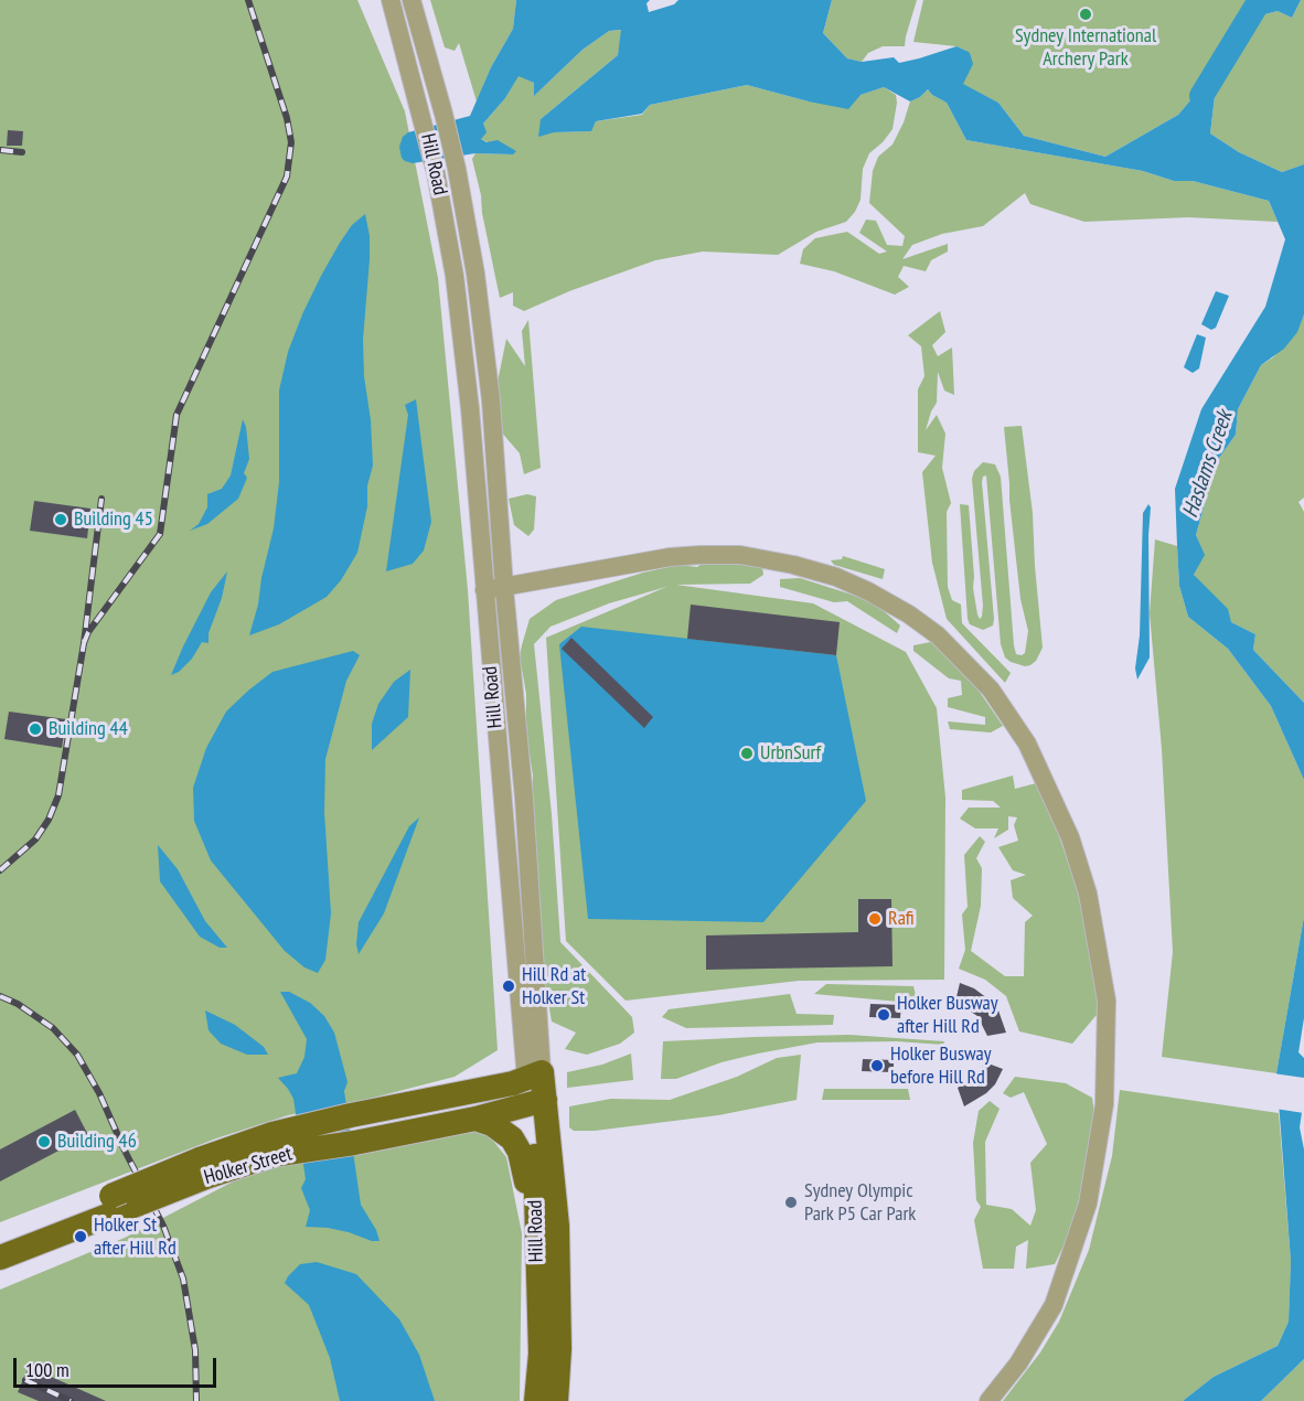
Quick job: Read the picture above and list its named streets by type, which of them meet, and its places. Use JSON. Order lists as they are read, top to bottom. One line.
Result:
{"streets":{"main road":["Hill Road","Holker Street"]},"crossings":[["Hill Road","Holker Street"]],"water":["Haslams Creek"],"places":["Sydney International Archery Park","Building 45","Building 44","UrbnSurf","Rafi","Hill Rd at Holker St","Holker Busway after Hill Rd","Holker Busway before Hill Rd","Building 46","Sydney Olympic Park P5 Car Park","Holker St after Hill Rd"],"scale_bar":"100 m"}
